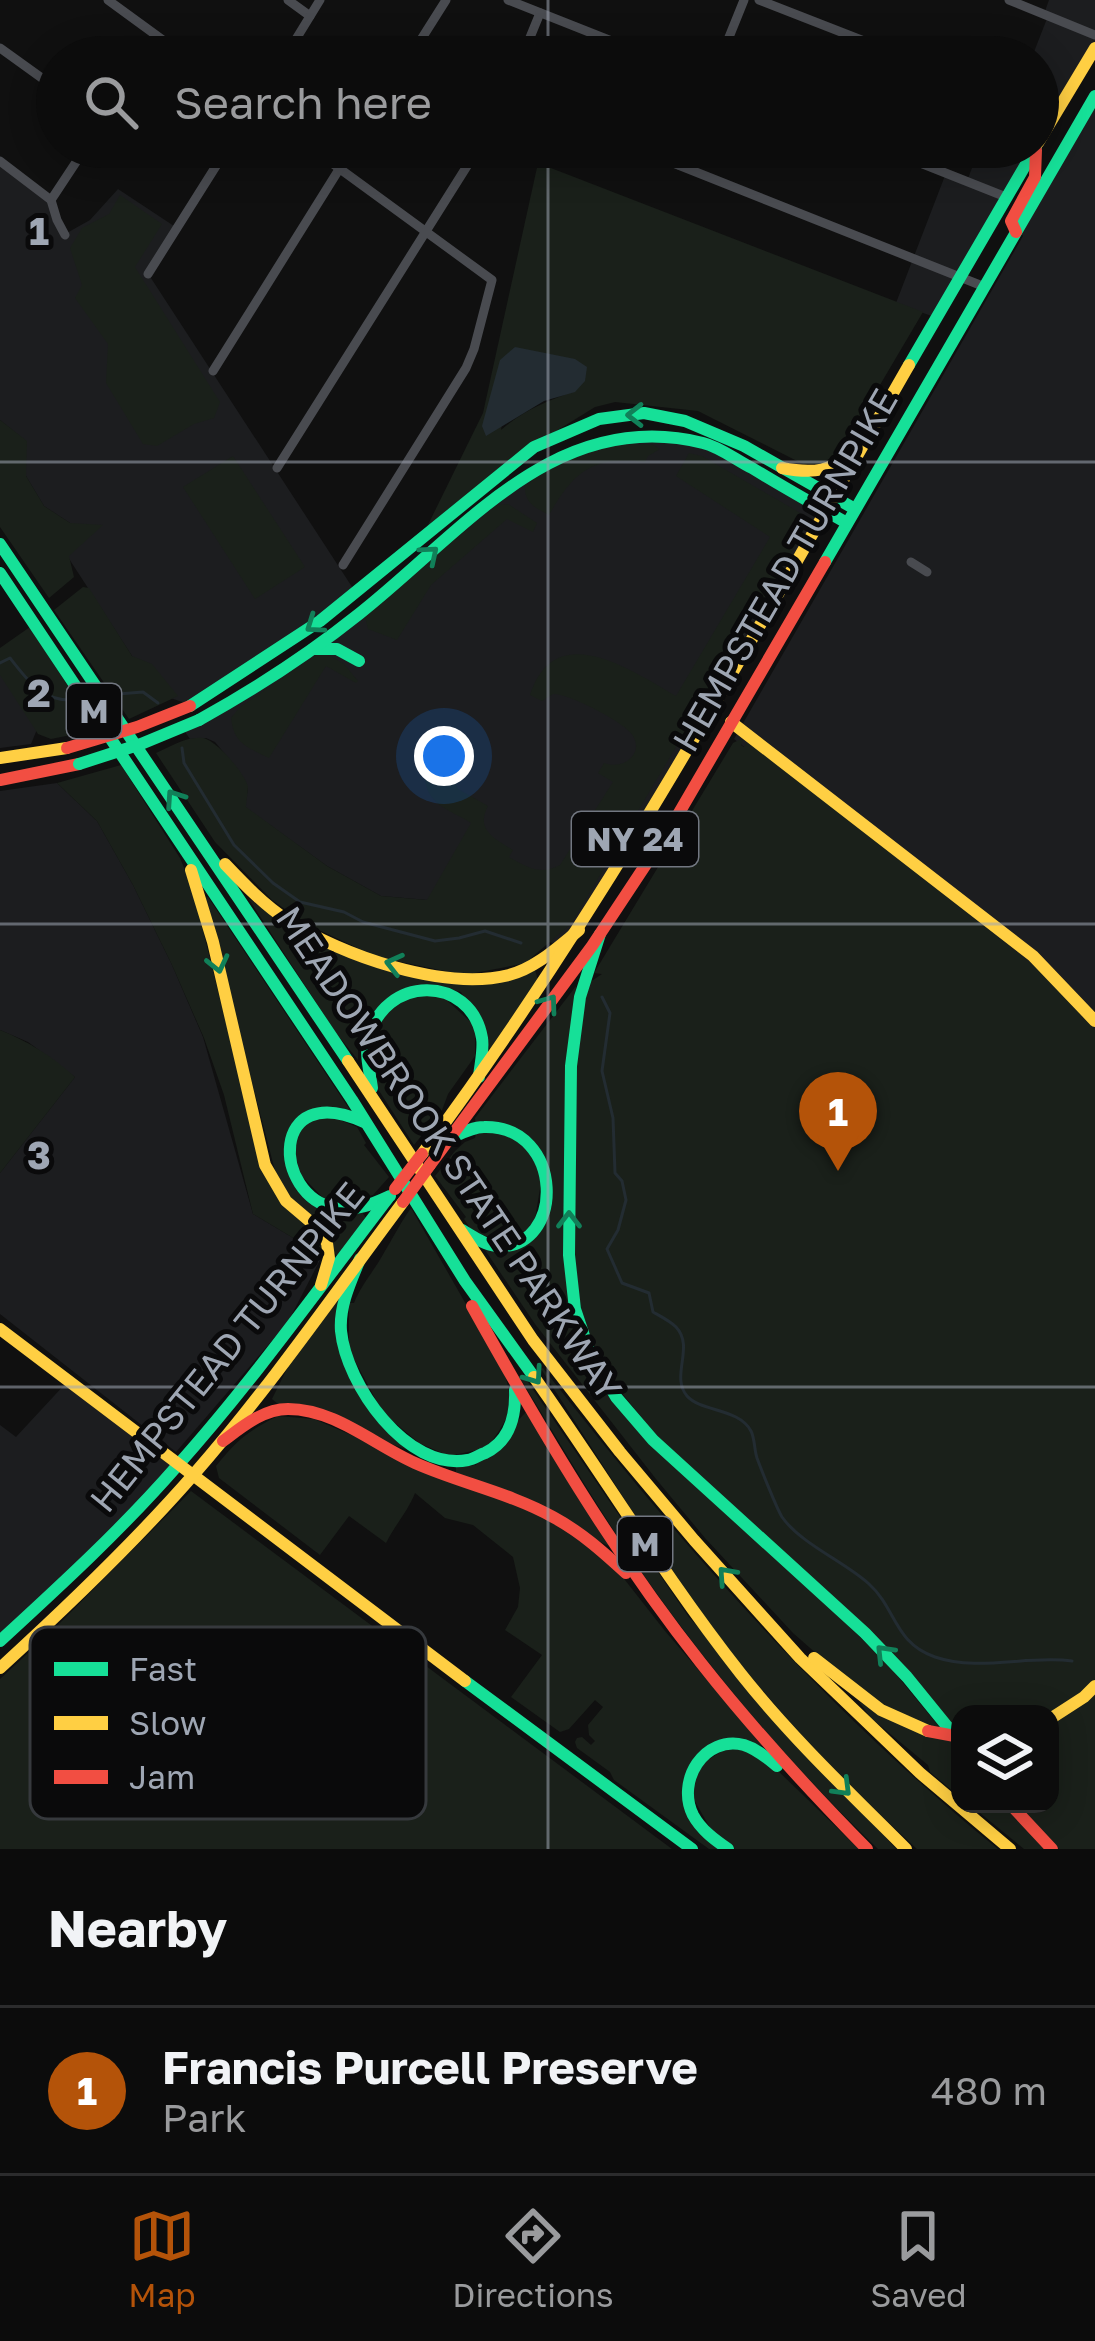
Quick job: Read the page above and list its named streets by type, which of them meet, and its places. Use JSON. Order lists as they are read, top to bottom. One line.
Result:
{"streets":{"main road":["HEMPSTEAD TURNPIKE","M","NY 24","MEADOWBROOK STATE PARKWAY"]},"legend":["Fast","Slow","Jam"],"page":{"search":"Search here","pins":"1","heading":"Nearby","list":[{"mark":"1","name":"Francis Purcell Preserve","note":"Park","value":"480 m"}],"nav":["Map","Directions","Saved"]},"grid":{"rows":["1","2","3"]}}
